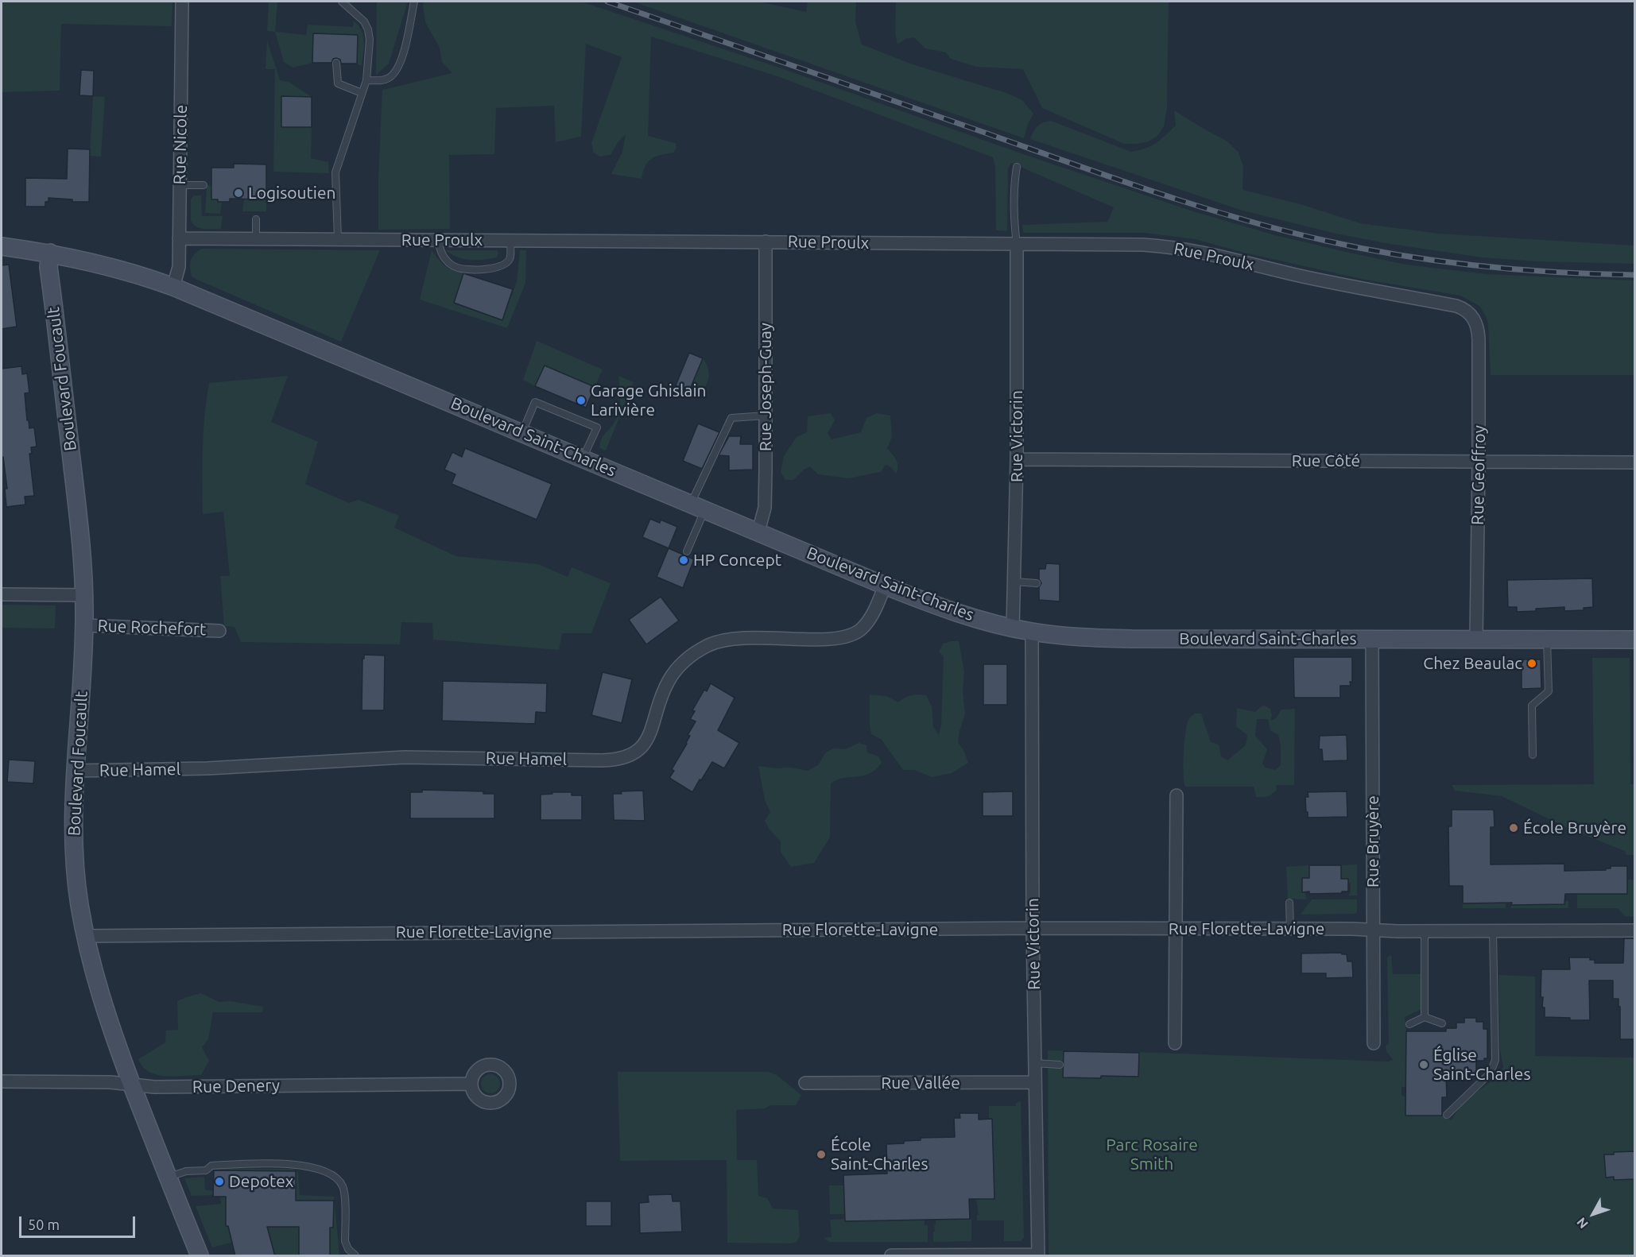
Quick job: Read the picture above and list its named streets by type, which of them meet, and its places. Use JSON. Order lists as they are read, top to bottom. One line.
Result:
{"streets":{"street":["Rue Nicole","Rue Proulx","Boulevard Foucault","Rue Joseph-Guay","Rue Victorin","Boulevard Saint-Charles","Rue Côté","Rue Geoffroy","Rue Rochefort","Rue Hamel","Rue Bruyère","Rue Florette-Lavigne","Rue Vallée","Rue Denery"]},"crossings":[["Rue Nicole","Rue Proulx"],["Rue Nicole","Boulevard Saint-Charles"],["Rue Proulx","Rue Joseph-Guay"],["Rue Proulx","Rue Victorin"],["Rue Proulx","Rue Geoffroy"],["Boulevard Foucault","Boulevard Saint-Charles"],["Boulevard Foucault","Rue Rochefort"],["Boulevard Foucault","Rue Hamel"],["Boulevard Foucault","Rue Florette-Lavigne"],["Boulevard Foucault","Rue Denery"],["Rue Joseph-Guay","Boulevard Saint-Charles"],["Rue Victorin","Boulevard Saint-Charles"],["Rue Victorin","Rue Côté"],["Rue Victorin","Rue Florette-Lavigne"],["Rue Victorin","Rue Vallée"],["Boulevard Saint-Charles","Rue Geoffroy"],["Boulevard Saint-Charles","Rue Hamel"],["Boulevard Saint-Charles","Rue Bruyère"],["Rue Côté","Rue Geoffroy"],["Rue Bruyère","Rue Florette-Lavigne"]],"parks":["Parc Rosaire Smith"],"places":["Logisoutien","Garage Ghislain Larivière","HP Concept","Chez Beaulac","École Bruyère","Église Saint-Charles","École Saint-Charles","Depotex"],"scale_bar":"50 m","north":"bottom left"}
